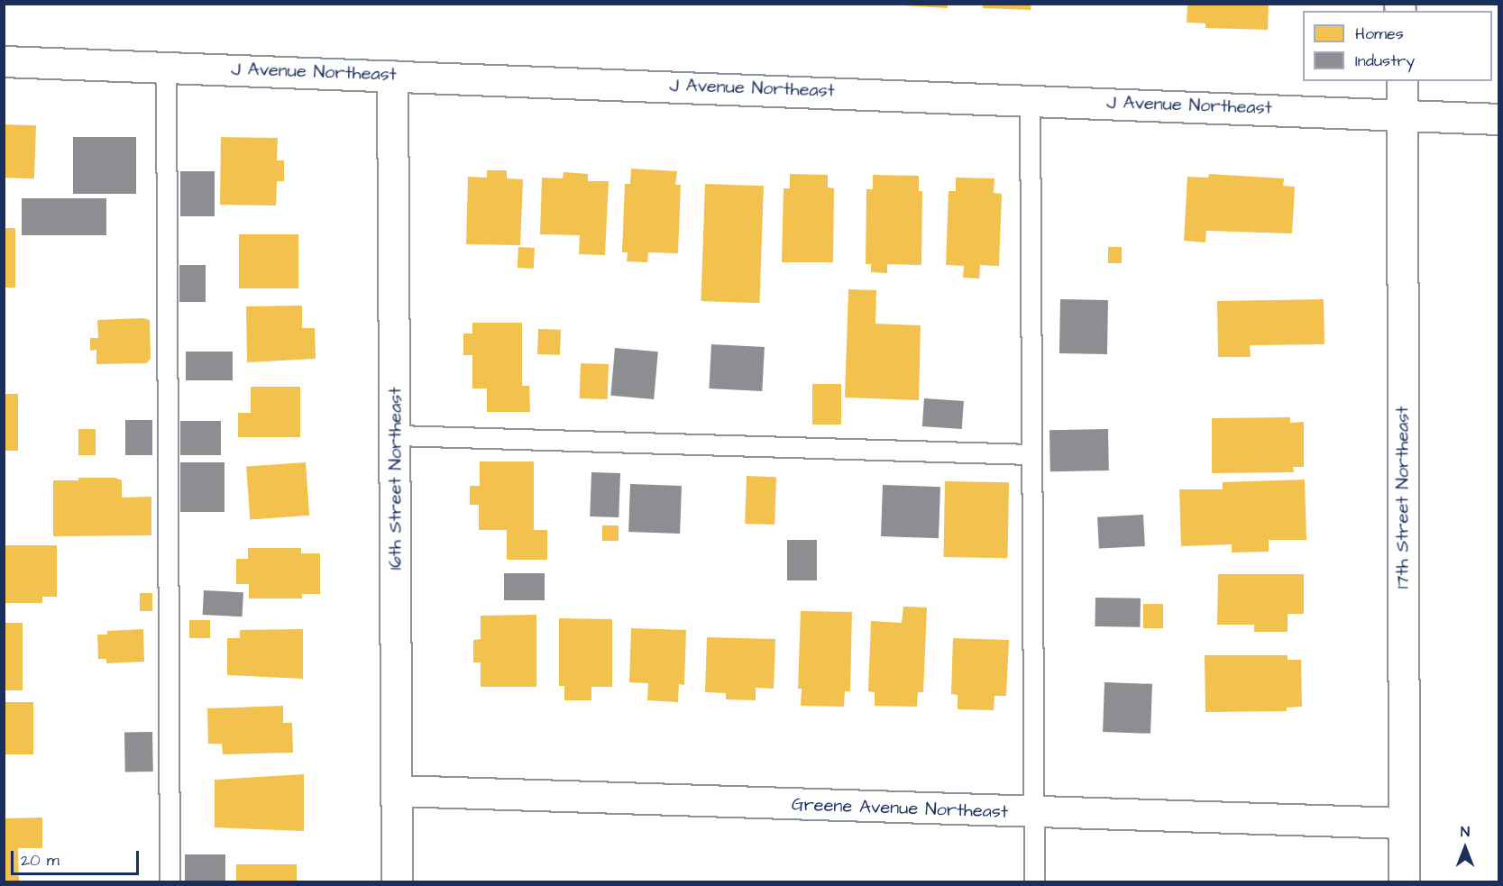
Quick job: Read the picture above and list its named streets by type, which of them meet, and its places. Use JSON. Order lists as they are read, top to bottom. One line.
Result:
{"streets":{"street":["J Avenue Northeast","16th Street Northeast","17th Street Northeast","Greene Avenue Northeast"]},"crossings":[["J Avenue Northeast","16th Street Northeast"],["J Avenue Northeast","17th Street Northeast"],["16th Street Northeast","Greene Avenue Northeast"],["17th Street Northeast","Greene Avenue Northeast"]],"legend":["Homes","Industry"],"scale_bar":"20 m","north":"top"}
